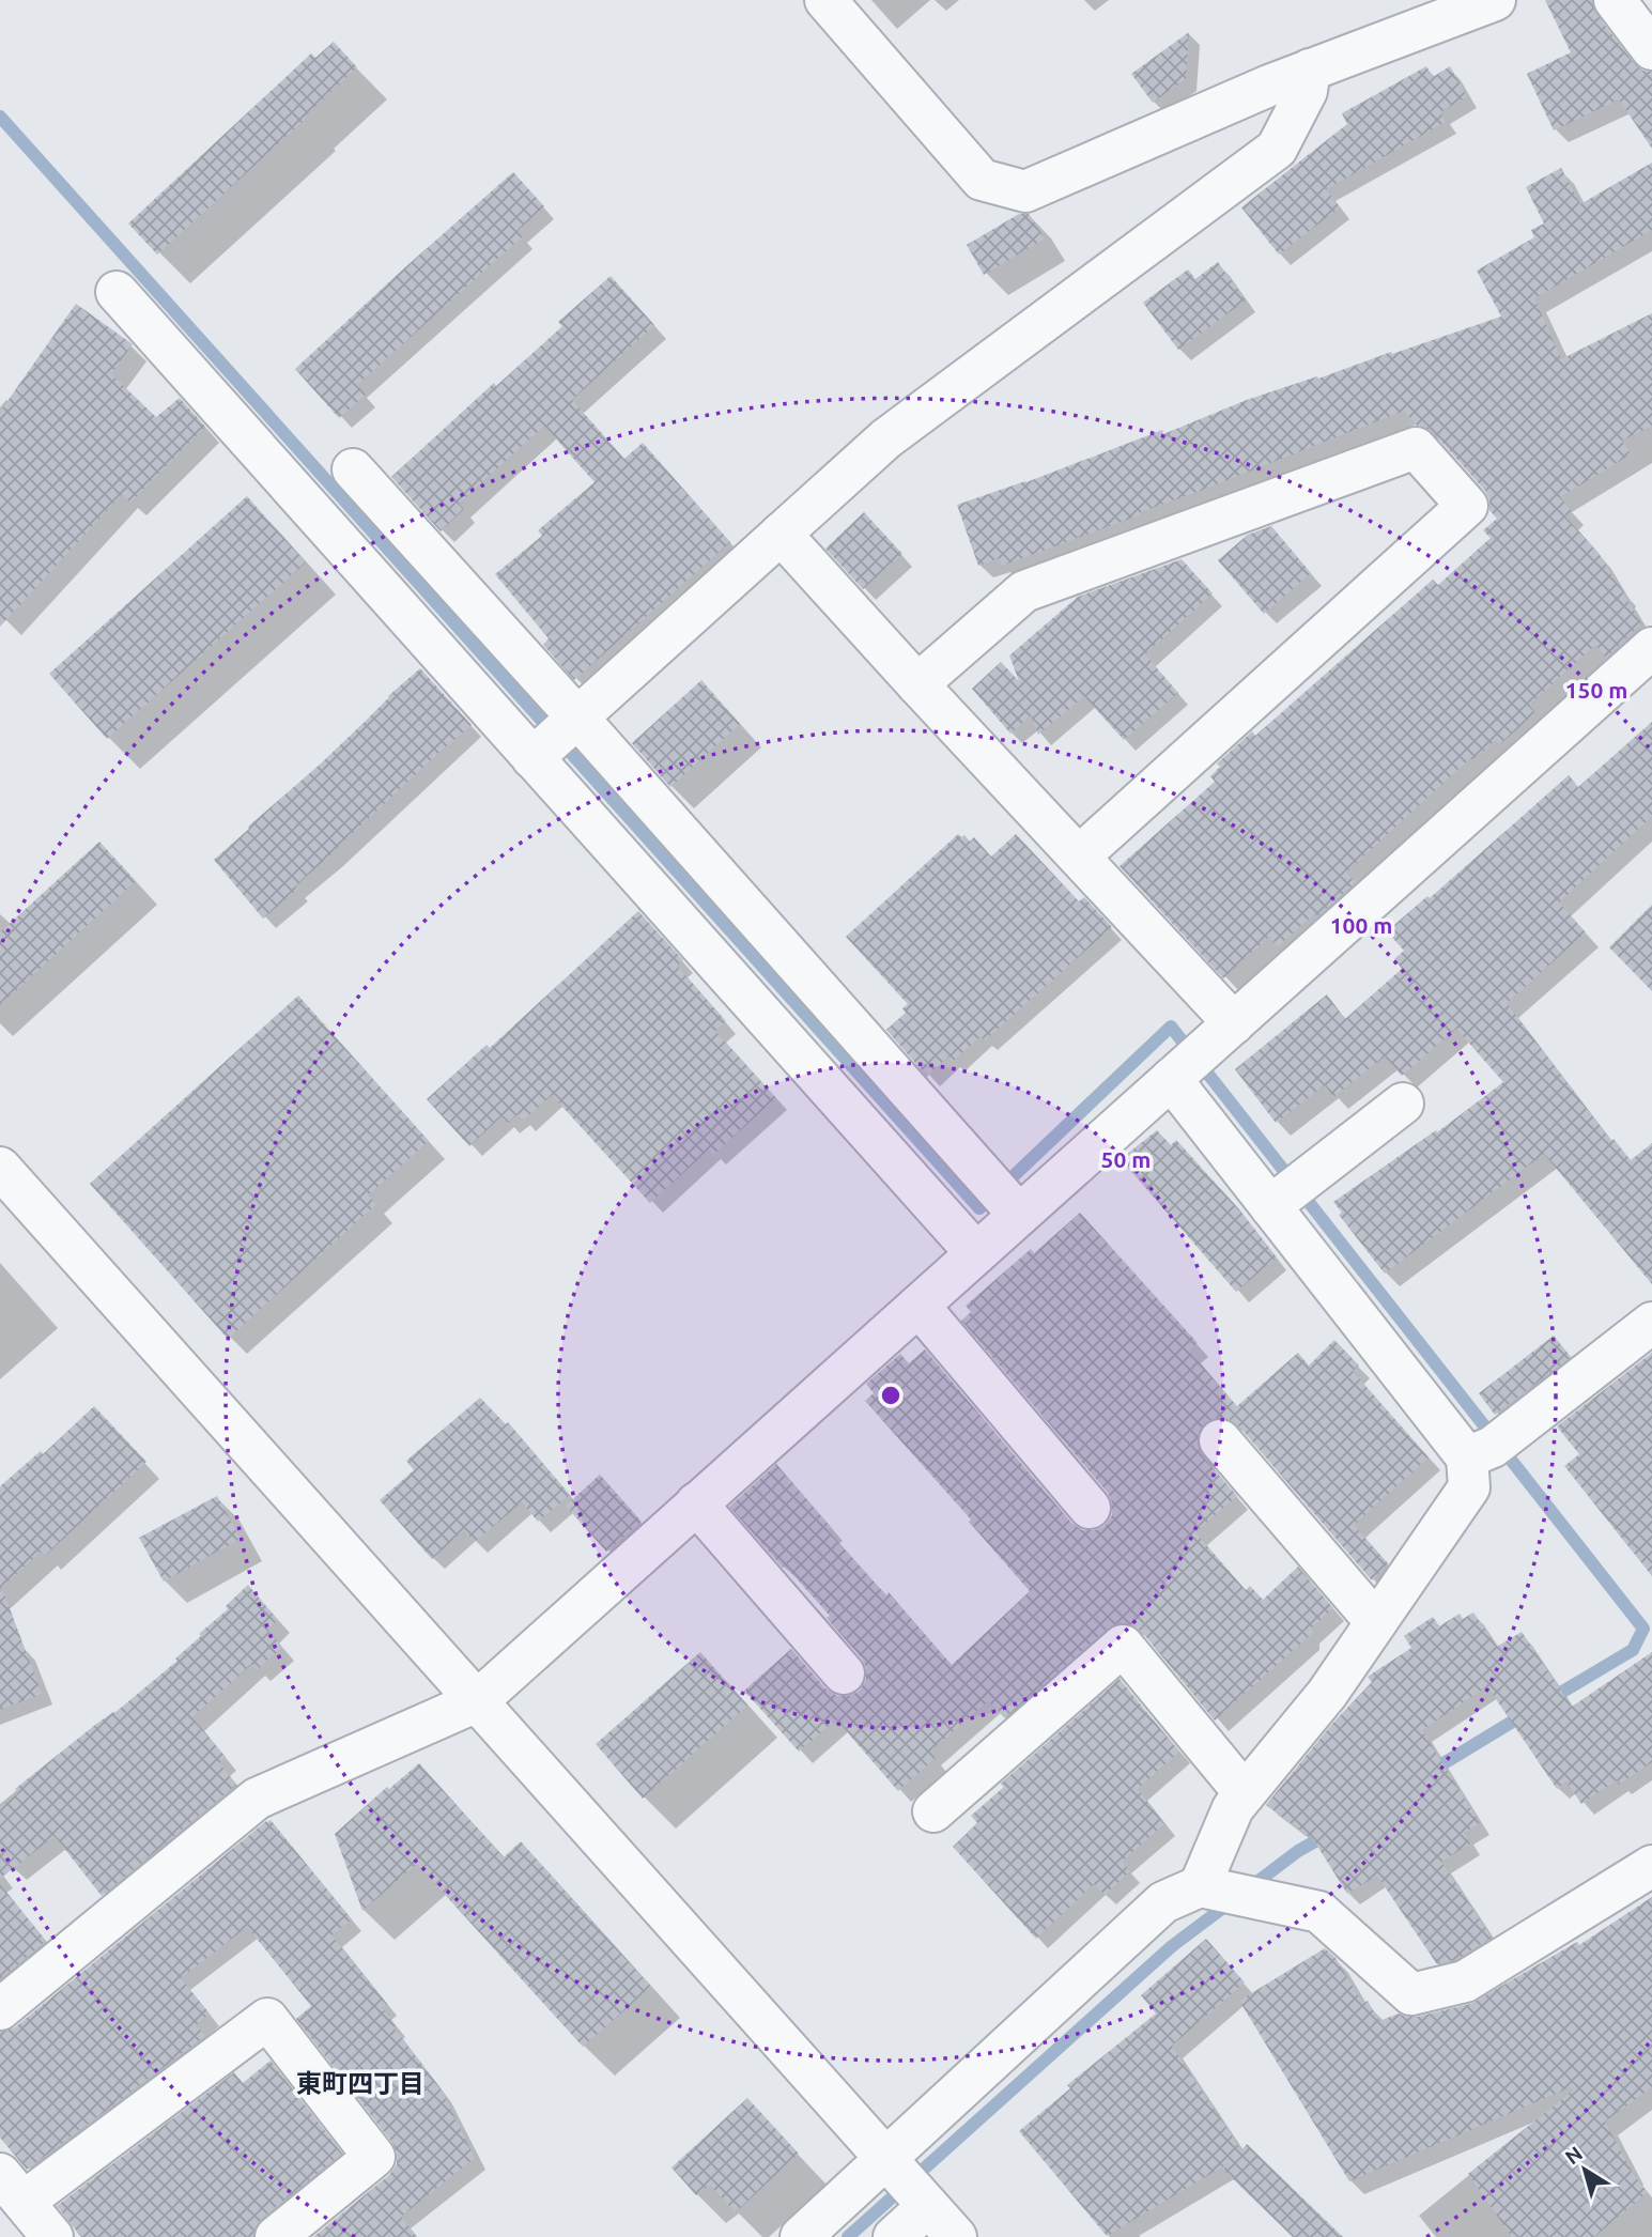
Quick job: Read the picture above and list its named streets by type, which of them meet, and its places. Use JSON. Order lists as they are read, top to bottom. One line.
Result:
{"districts":["東町四丁目"],"north":"top left","rings":["150 m","100 m","50 m"]}
